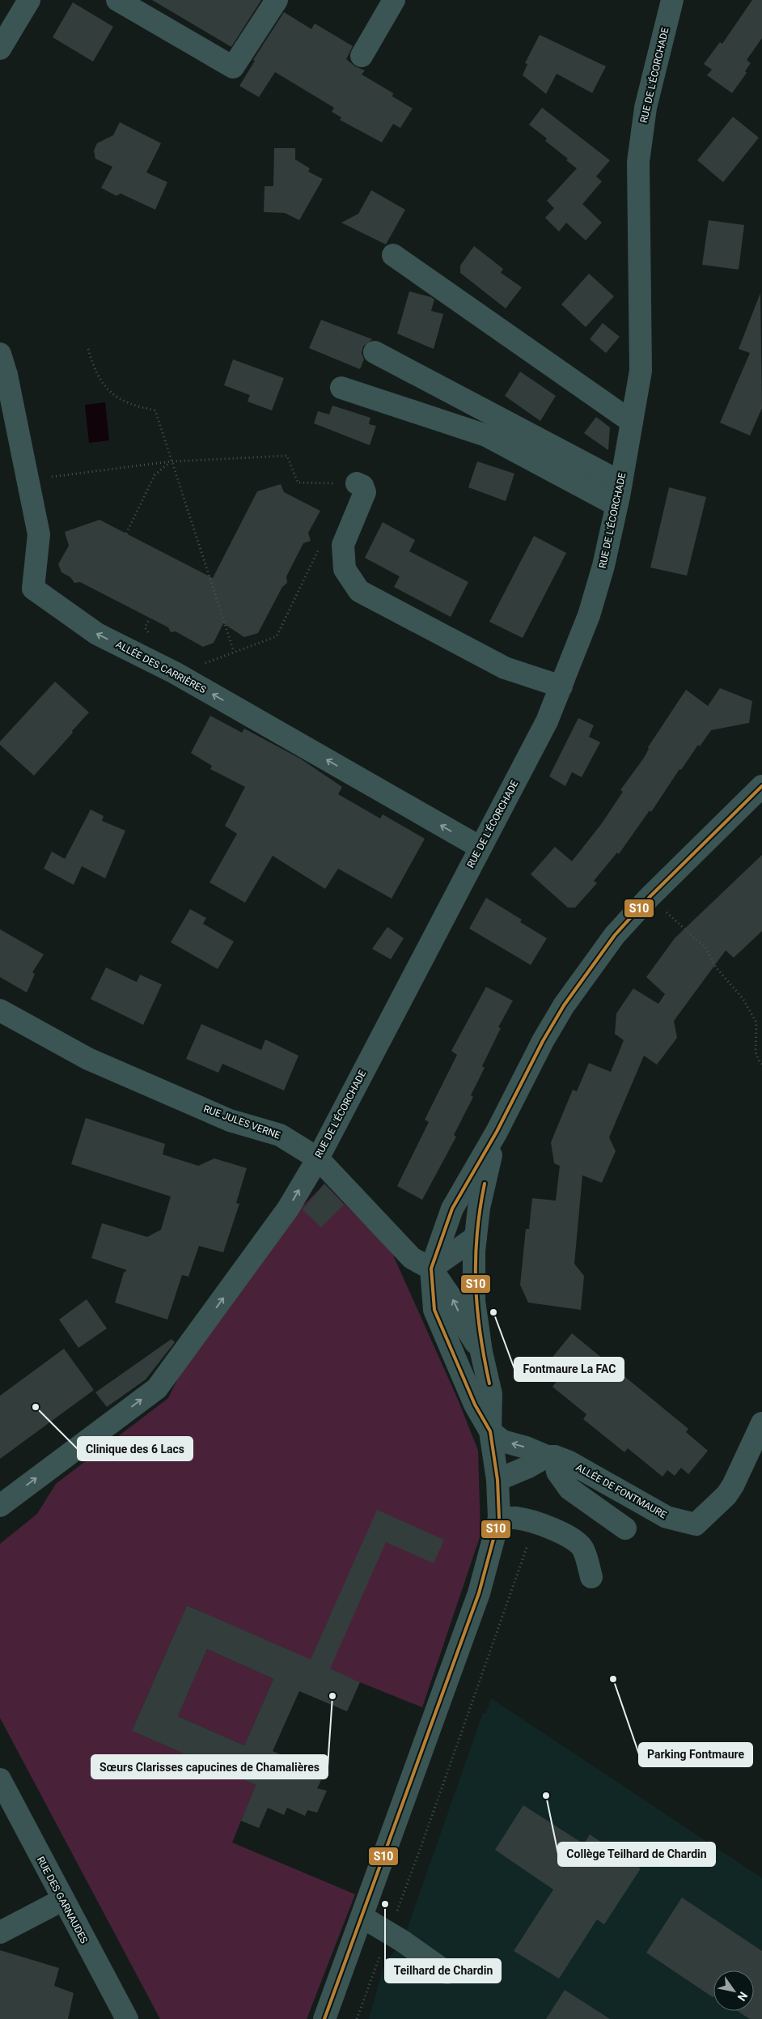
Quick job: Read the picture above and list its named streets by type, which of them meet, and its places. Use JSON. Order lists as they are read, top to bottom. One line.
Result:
{"streets":{"street":["RUE DE L'ÉCORCHADE","ALLÉE DES CARRIÈRES","RUE JULES VERNE","ALLÉE DE FONTMAURE","RUE DES GARNAUDES"]},"crossings":[["RUE DE L'ÉCORCHADE","ALLÉE DES CARRIÈRES"],["RUE DE L'ÉCORCHADE","RUE JULES VERNE"]],"one_way":["ALLÉE DES CARRIÈRES"],"places":["Fontmaure La FAC","Clinique des 6 Lacs","Parking Fontmaure","Sœurs Clarisses capucines de Chamalières","Collège Teilhard de Chardin","Teilhard de Chardin"],"lines":["transit line S10"],"north":"bottom right"}
